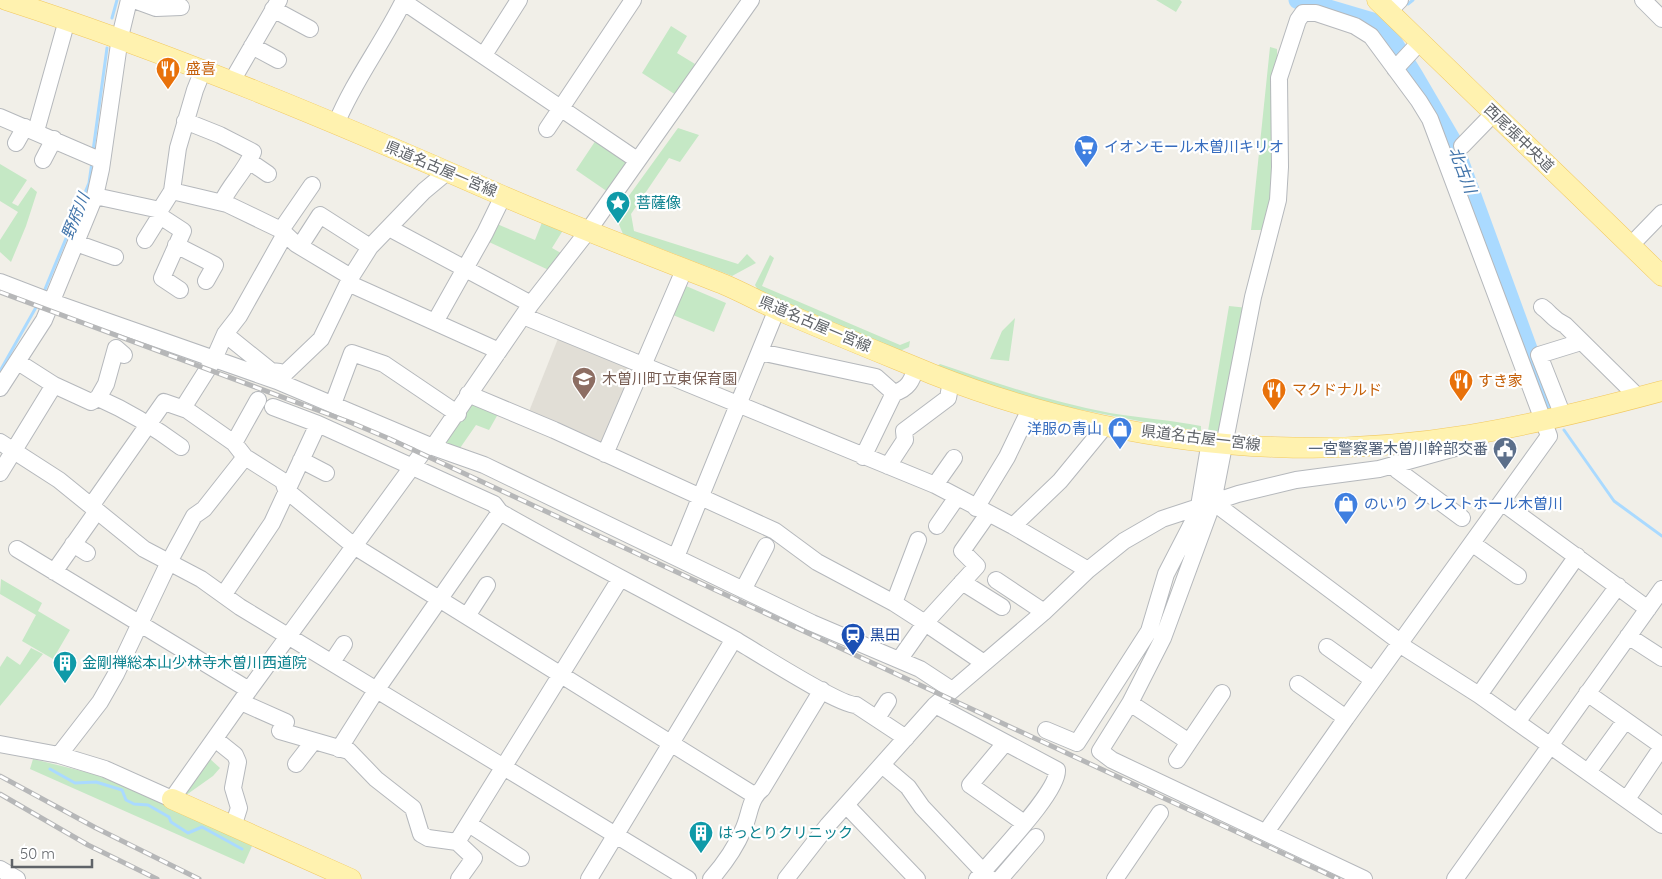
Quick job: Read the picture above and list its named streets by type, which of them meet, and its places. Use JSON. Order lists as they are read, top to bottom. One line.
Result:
{"streets":{"main road":["西尾張中央道","県道名古屋一宮線"]},"water":["北古川","野府川"],"places":{"restaurant":["盛喜","すき家","マクドナルド"],"supermarket":["イオンモール木曽川キリオ"],"place":["菩薩像"],"school or university":["木曽川町立東保育園"],"shop":["洋服の青山","のいり クレストホール木曽川"],"public building":["一宮警察署木曽川幹部交番"],"station":["黒田"],"building":["金剛禅総本山少林寺木曽川西道院","はっとりクリニック"]},"scale_bar":"50 m"}
